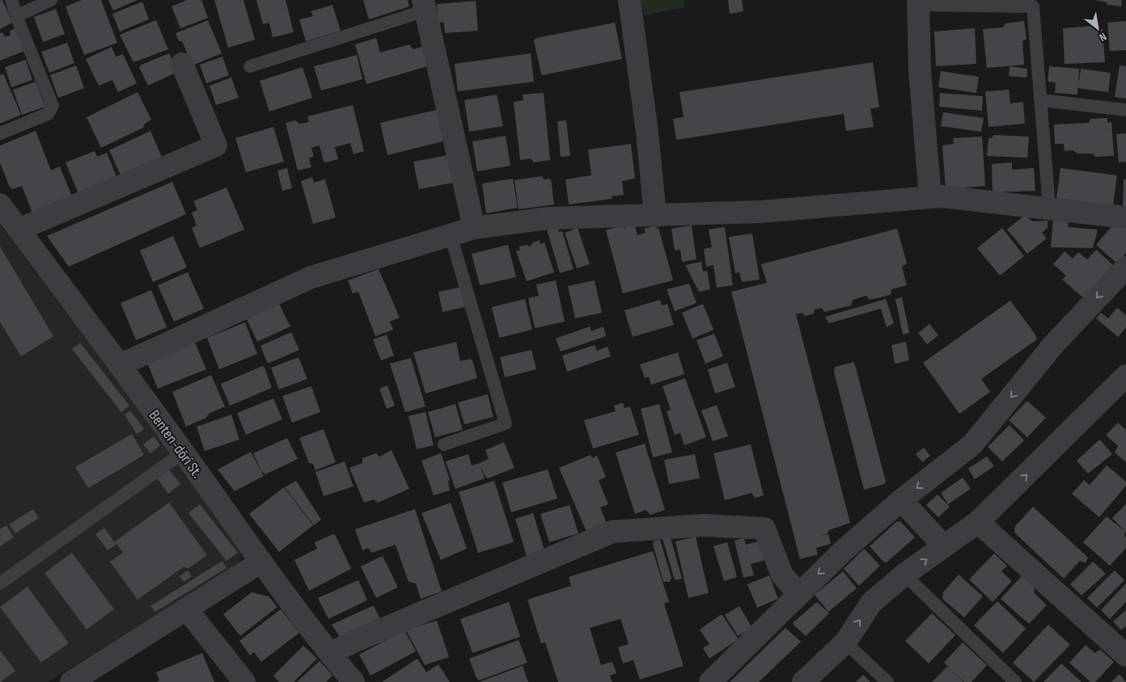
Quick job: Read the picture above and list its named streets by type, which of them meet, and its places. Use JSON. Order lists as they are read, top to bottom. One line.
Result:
{"streets":{"street":["Benten-dōri St."]},"north":"bottom right"}
